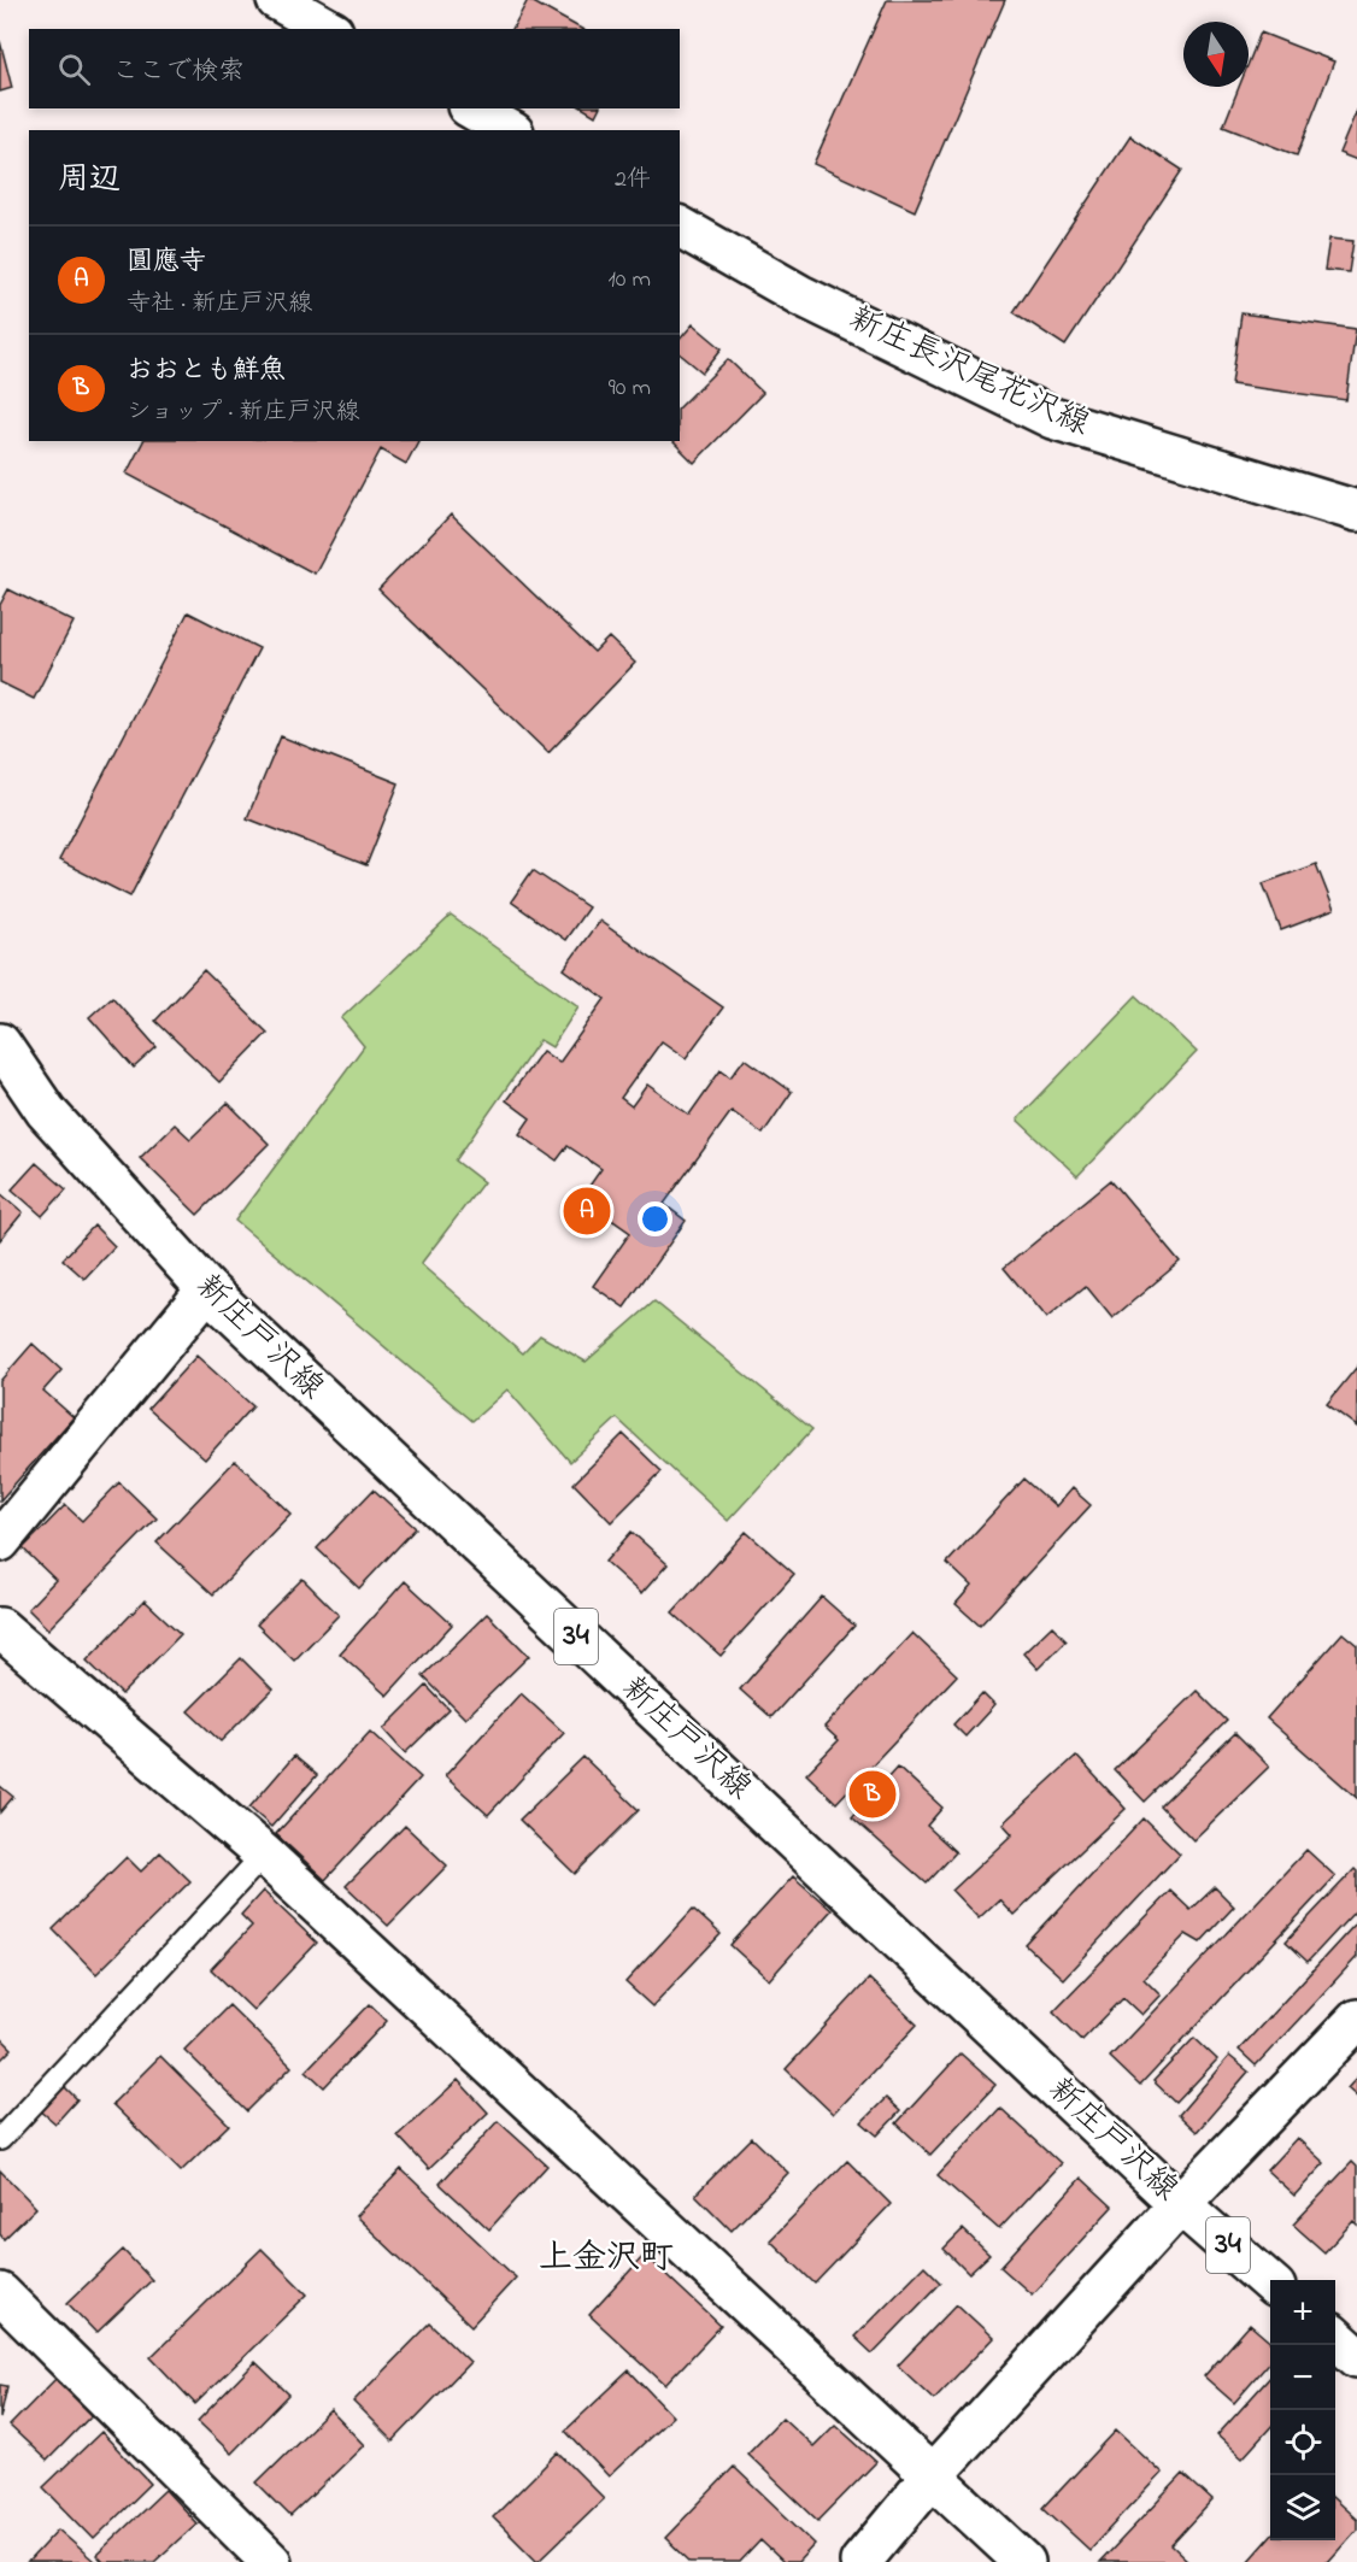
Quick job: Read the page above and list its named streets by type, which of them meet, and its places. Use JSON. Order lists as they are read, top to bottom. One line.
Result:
{"streets":{"street":["新庄長沢尾花沢線","新庄戸沢線","34"]},"districts":["上金沢町"],"north":"bottom","page":{"search":"ここで検索","heading":["周辺","2件"],"list":[{"mark":"A","name":"圓應寺","note":"寺社 · 新庄戸沢線","value":"10 m"},{"mark":"B","name":"おおとも鮮魚","note":"ショップ · 新庄戸沢線","value":"90 m"}],"pins":["A","B"],"map_buttons":["+","−"]}}
